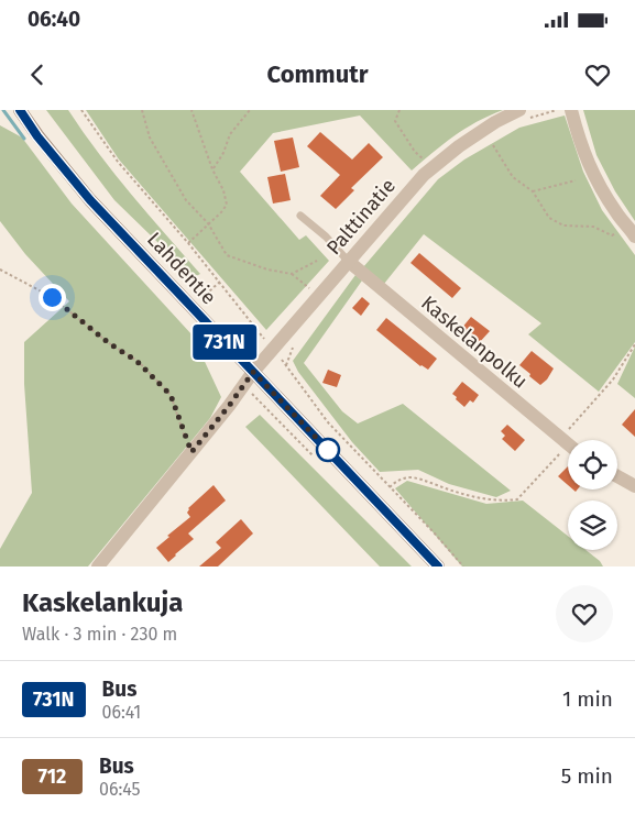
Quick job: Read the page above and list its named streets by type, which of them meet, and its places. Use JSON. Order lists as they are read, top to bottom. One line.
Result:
{"streets":{"main road":["Lahdentie"],"street":["Palttinatie","Kaskelanpolku"]},"crossings":[["Palttinatie","Lahdentie"],["Palttinatie","Kaskelanpolku"]],"lines":["bus line 731N"],"page":{"status":"06:40","header":"Commutr","on_map":"731N","heading":["Kaskelankuja","Walk · 3 min · 230 m"],"list":[{"mark":"731N","name":"Bus","note":"06:41","value":"1 min"},{"mark":"712","name":"Bus","note":"06:45","value":"5 min"}]}}
